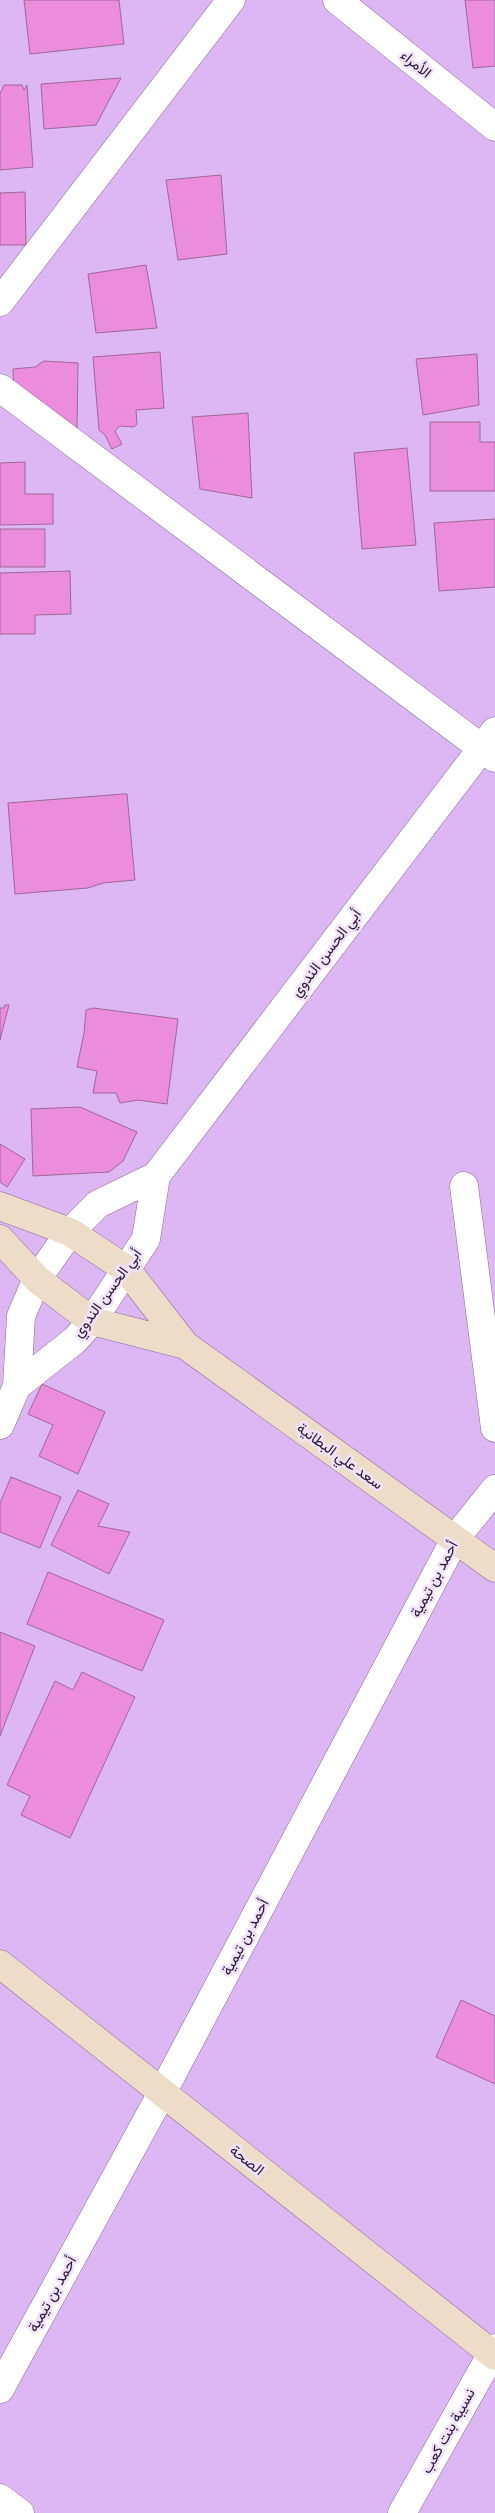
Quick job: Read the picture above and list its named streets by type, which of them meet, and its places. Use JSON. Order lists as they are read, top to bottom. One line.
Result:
{"streets":{"main road":["سعد علي البطانية","الصحة"],"street":["الأمراء","أبي الحسن الندوي","أحمد بن تيمية","نسيبة بنت كعب"]},"crossings":[["أبي الحسن الندوي","سعد علي البطانية"],["سعد علي البطانية","أحمد بن تيمية"],["أحمد بن تيمية","الصحة"],["الصحة","نسيبة بنت كعب"]]}
